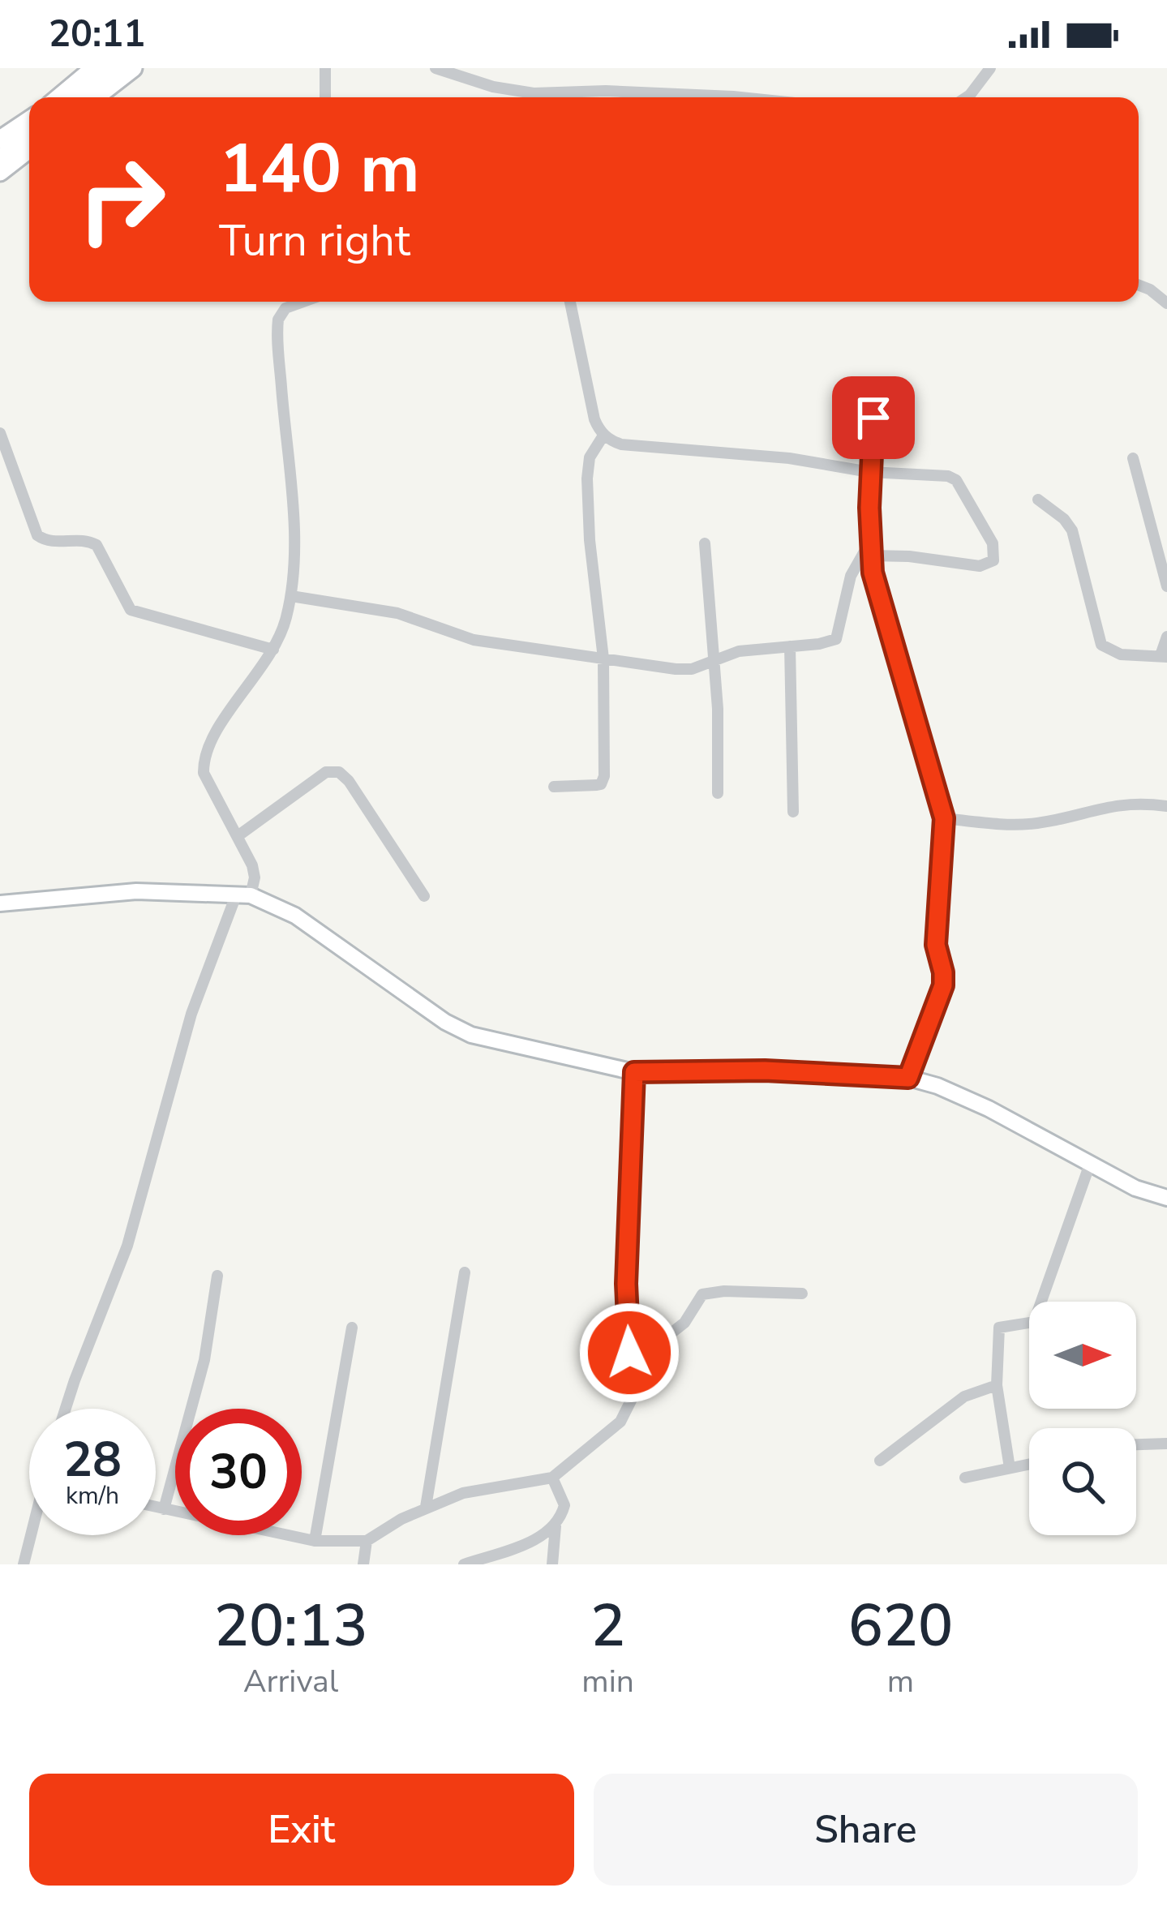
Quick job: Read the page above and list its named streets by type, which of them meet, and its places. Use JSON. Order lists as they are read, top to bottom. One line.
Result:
{"north":"right","page":{"status":"20:11","turn":["140 m","Turn right"],"speed":"28 km/h","limit":"30","eta":["20:13","Arrival","2","min","620","m"],"buttons":["Exit","Share"]}}
